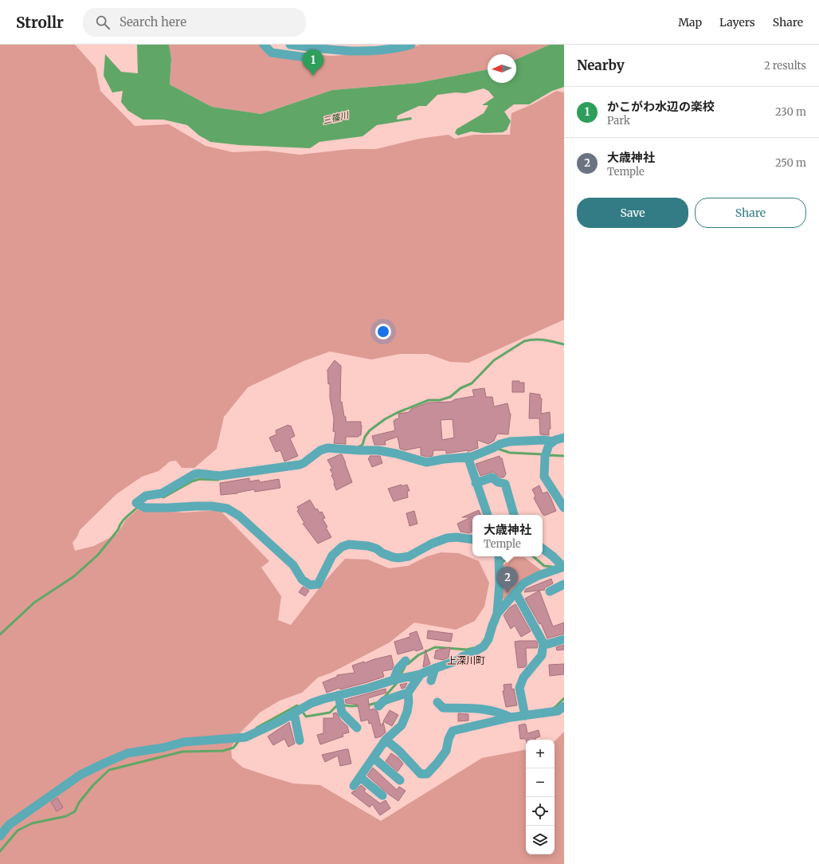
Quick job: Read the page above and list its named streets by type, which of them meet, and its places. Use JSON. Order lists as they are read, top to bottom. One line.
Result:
{"districts":["上深川町"],"water":["三篠川"],"north":"left","page":{"header":"Strollr","search":"Search here","nav":["Map","Layers","Share"],"heading":["Nearby","2 results"],"pins":["1","2"],"list":[{"mark":"1","name":"かこがわ水辺の楽校","note":"Park","value":"230 m"},{"mark":"2","name":"大歳神社","note":"Temple","value":"250 m"}],"buttons":["Save","Share"],"popup":["大歳神社","Temple"],"map_buttons":["+","−"]}}
